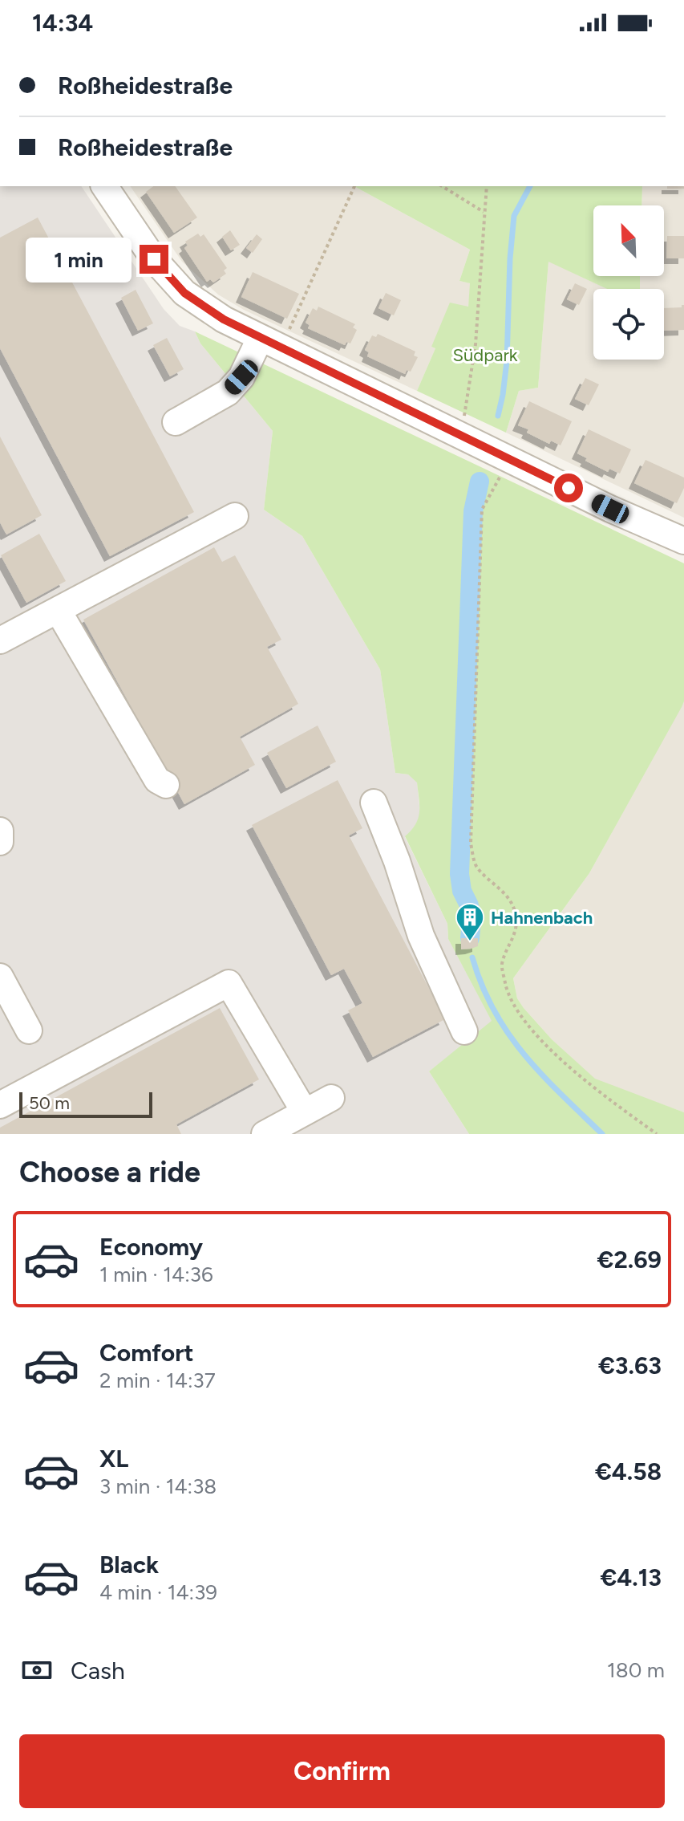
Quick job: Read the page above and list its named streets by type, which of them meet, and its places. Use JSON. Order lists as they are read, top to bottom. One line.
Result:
{"parks":["Südpark"],"places":{"building":["Hahnenbach"]},"scale_bar":"50 m","north":"top left","page":{"status":"14:34","banner":["Roßheidestraße","Roßheidestraße"],"bubble":"1 min","scale":"50 m","heading":"Choose a ride","list":[{"name":"Economy","note":"1 min · 14:36","value":"€2.69"},{"name":"Comfort","note":"2 min · 14:37","value":"€3.63"},{"name":"XL","note":"3 min · 14:38","value":"€4.58"},{"name":"Black","note":"4 min · 14:39","value":"€4.13"}],"pay":["Cash","180 m"],"buttons":"Confirm"}}
